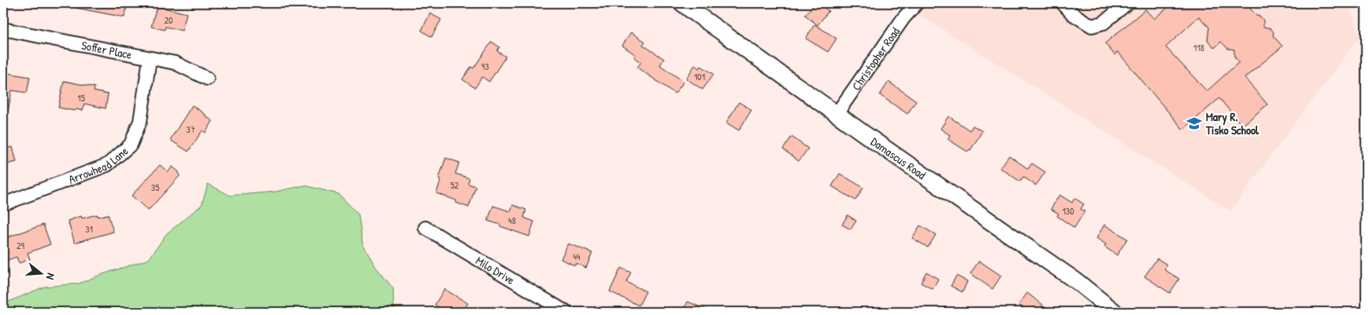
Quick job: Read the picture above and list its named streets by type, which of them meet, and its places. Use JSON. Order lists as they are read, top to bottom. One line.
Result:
{"streets":{"street":["Soffer Place","Christopher Road","Damascus Road","Arrowhead Lane","Milo Drive"]},"crossings":[["Soffer Place","Arrowhead Lane"],["Christopher Road","Damascus Road"]],"places":{"school or university":["Mary R. Tisko School"]},"house_numbers":["20","118","93","101","15","37","52","35","130","48","31","29","44"],"north":"right"}
